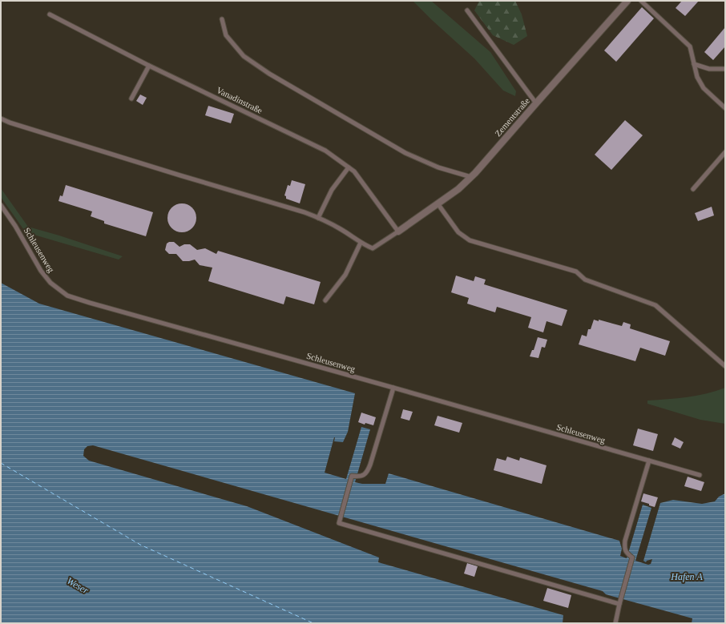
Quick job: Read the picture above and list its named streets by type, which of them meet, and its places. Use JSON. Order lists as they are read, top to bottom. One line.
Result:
{"streets":{"street":["Zementstraße"],"lane":["Vanadinstraße","Schleusenweg"]},"crossings":[["Vanadinstraße","Zementstraße"]],"water":["Hafen A","Weser"]}
